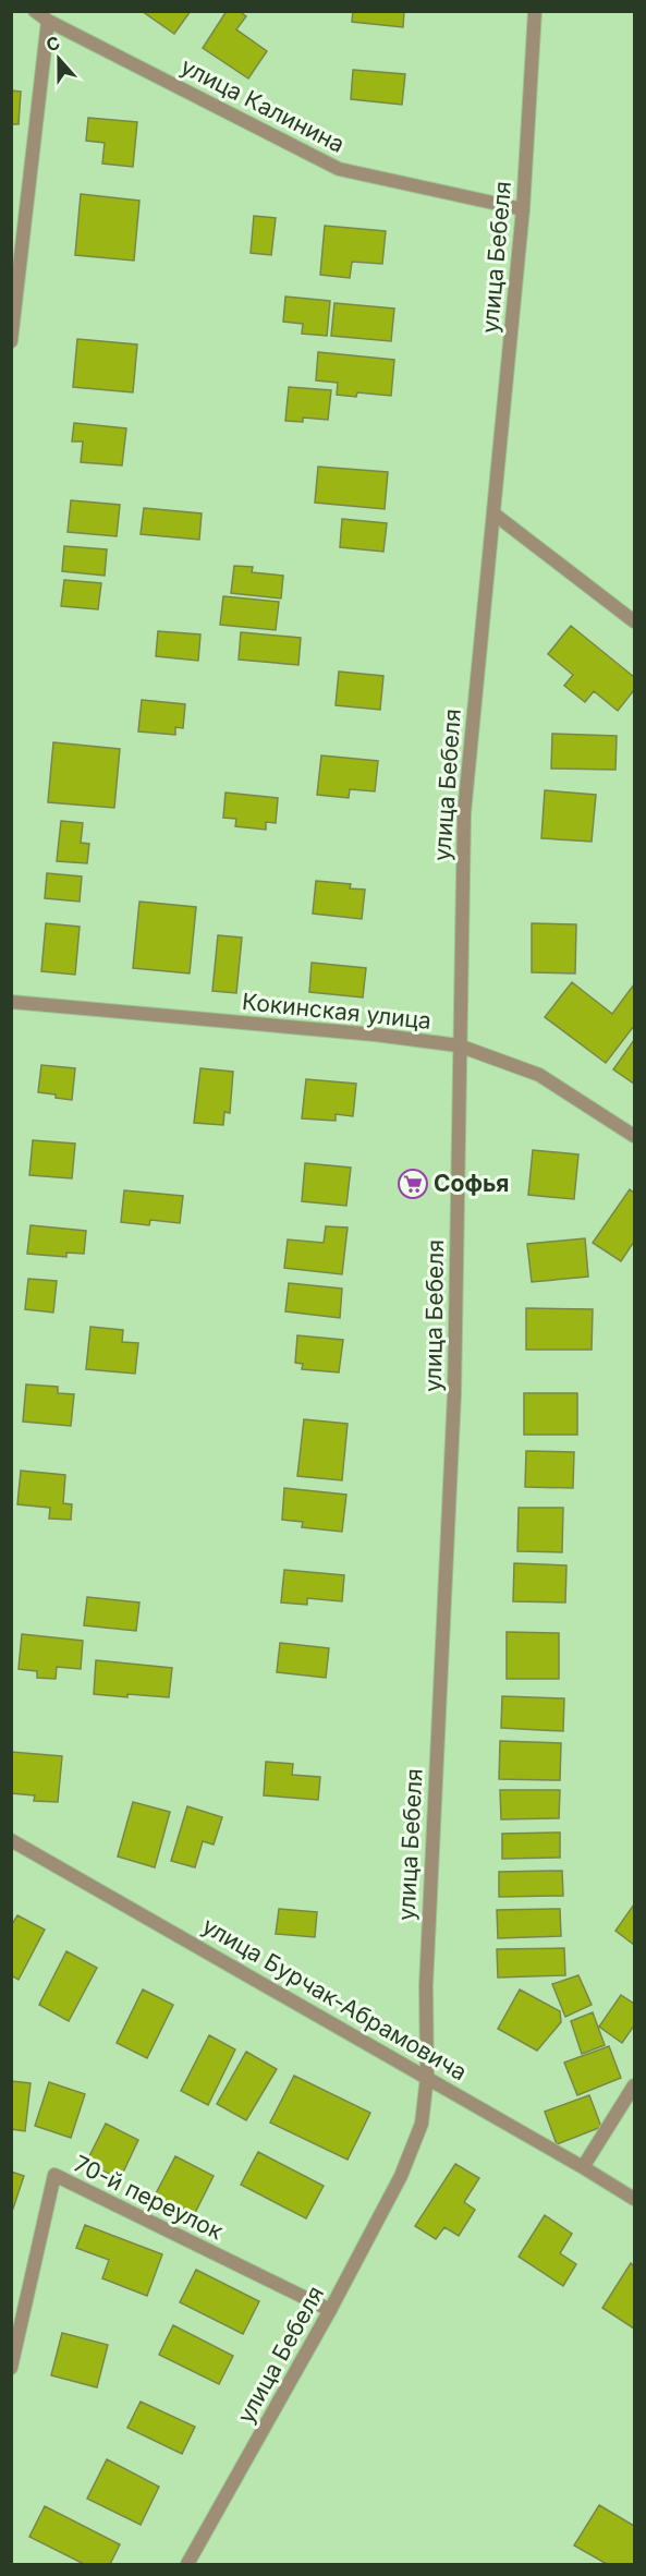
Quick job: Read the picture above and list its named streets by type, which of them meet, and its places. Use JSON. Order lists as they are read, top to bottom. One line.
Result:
{"streets":{"street":["улица Калинина","улица Бебеля","Кокинская улица","улица Бурчак-Абрамовича","70-й переулок"]},"crossings":[["улица Калинина","улица Бебеля"],["улица Бебеля","Кокинская улица"],["улица Бебеля","улица Бурчак-Абрамовича"],["улица Бебеля","70-й переулок"]],"places":{"supermarket":["Софья"]},"north":"top"}
